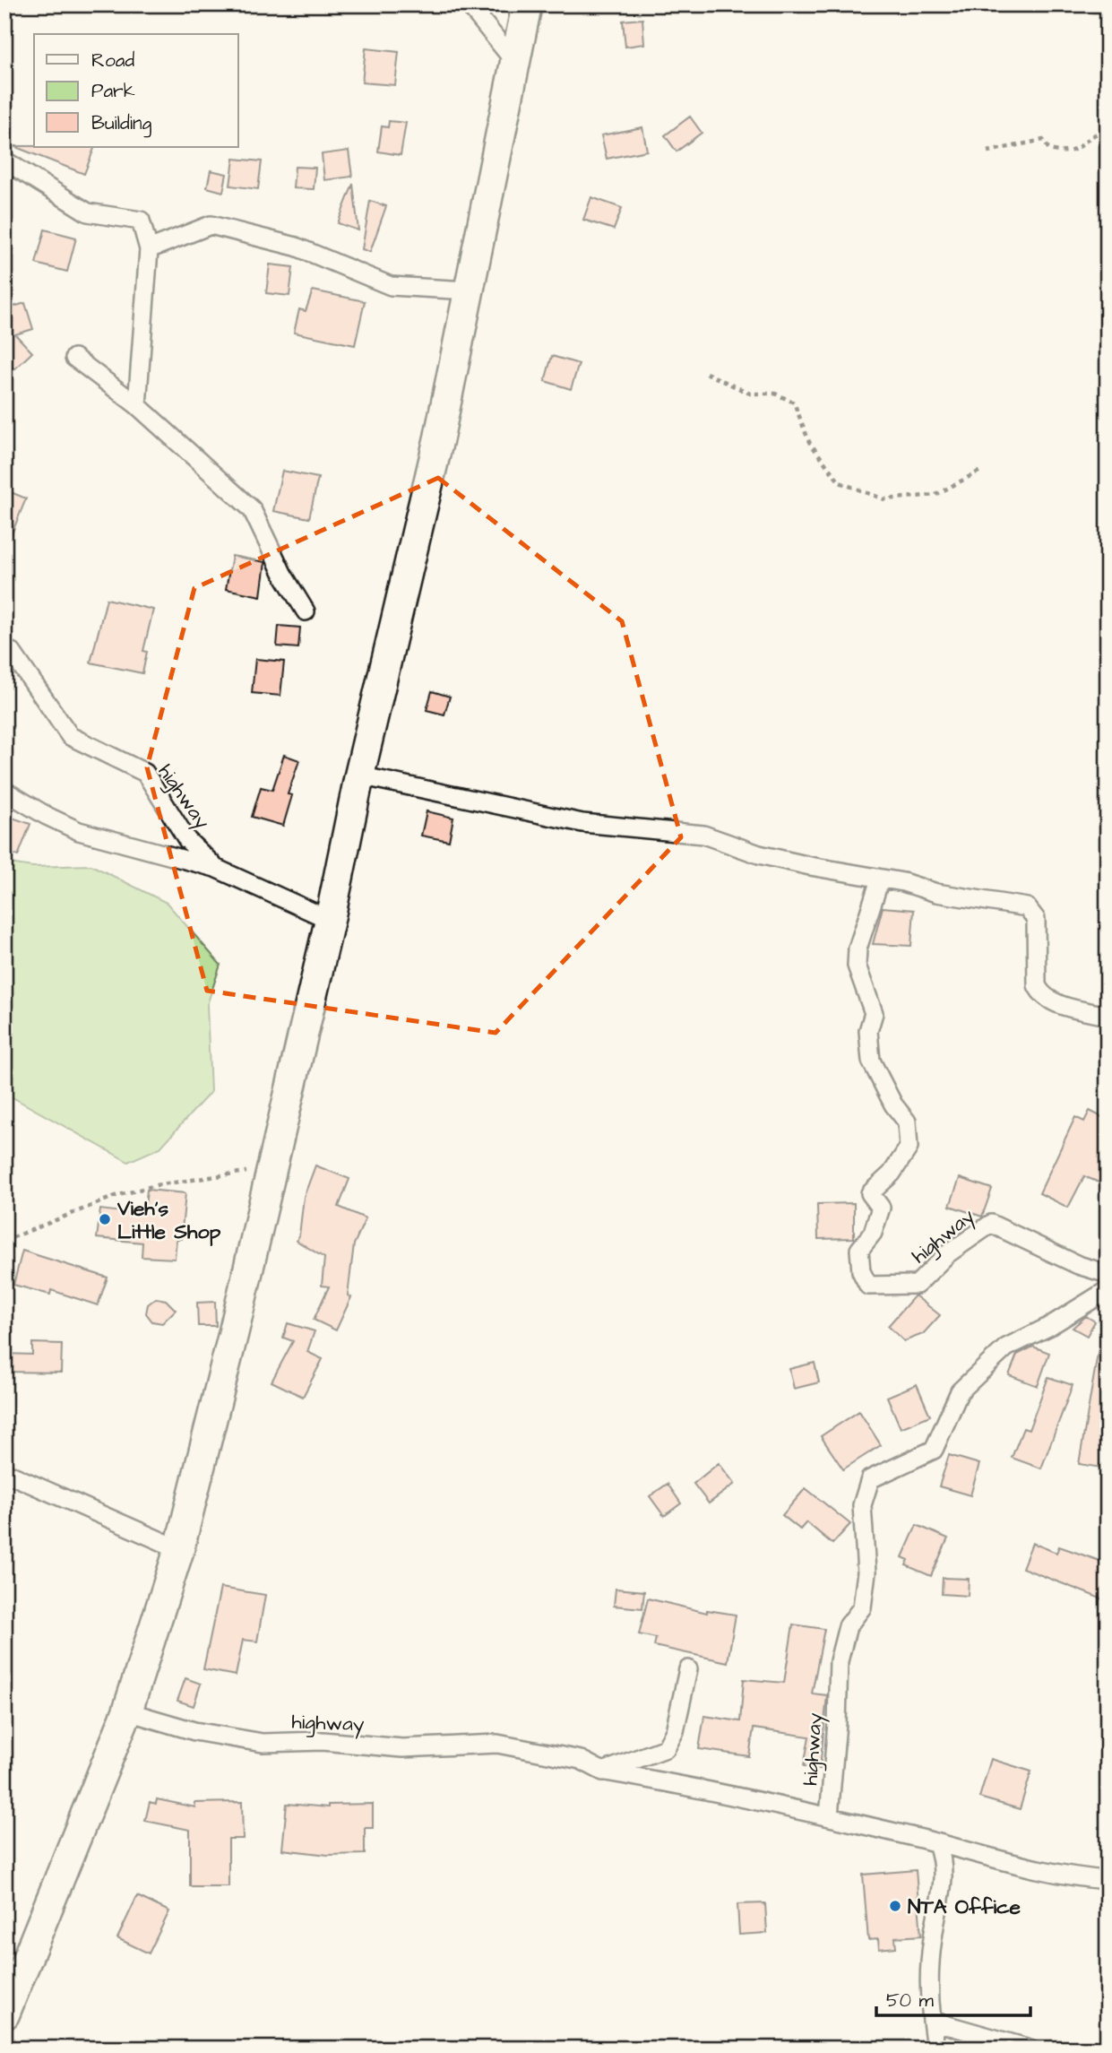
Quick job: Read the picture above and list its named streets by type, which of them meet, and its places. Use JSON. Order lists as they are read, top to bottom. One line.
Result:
{"streets":{"street":["highway"]},"places":["Vieh's Little Shop","NTA Office"],"legend":["Road","Park","Building"],"scale_bar":"50 m"}
